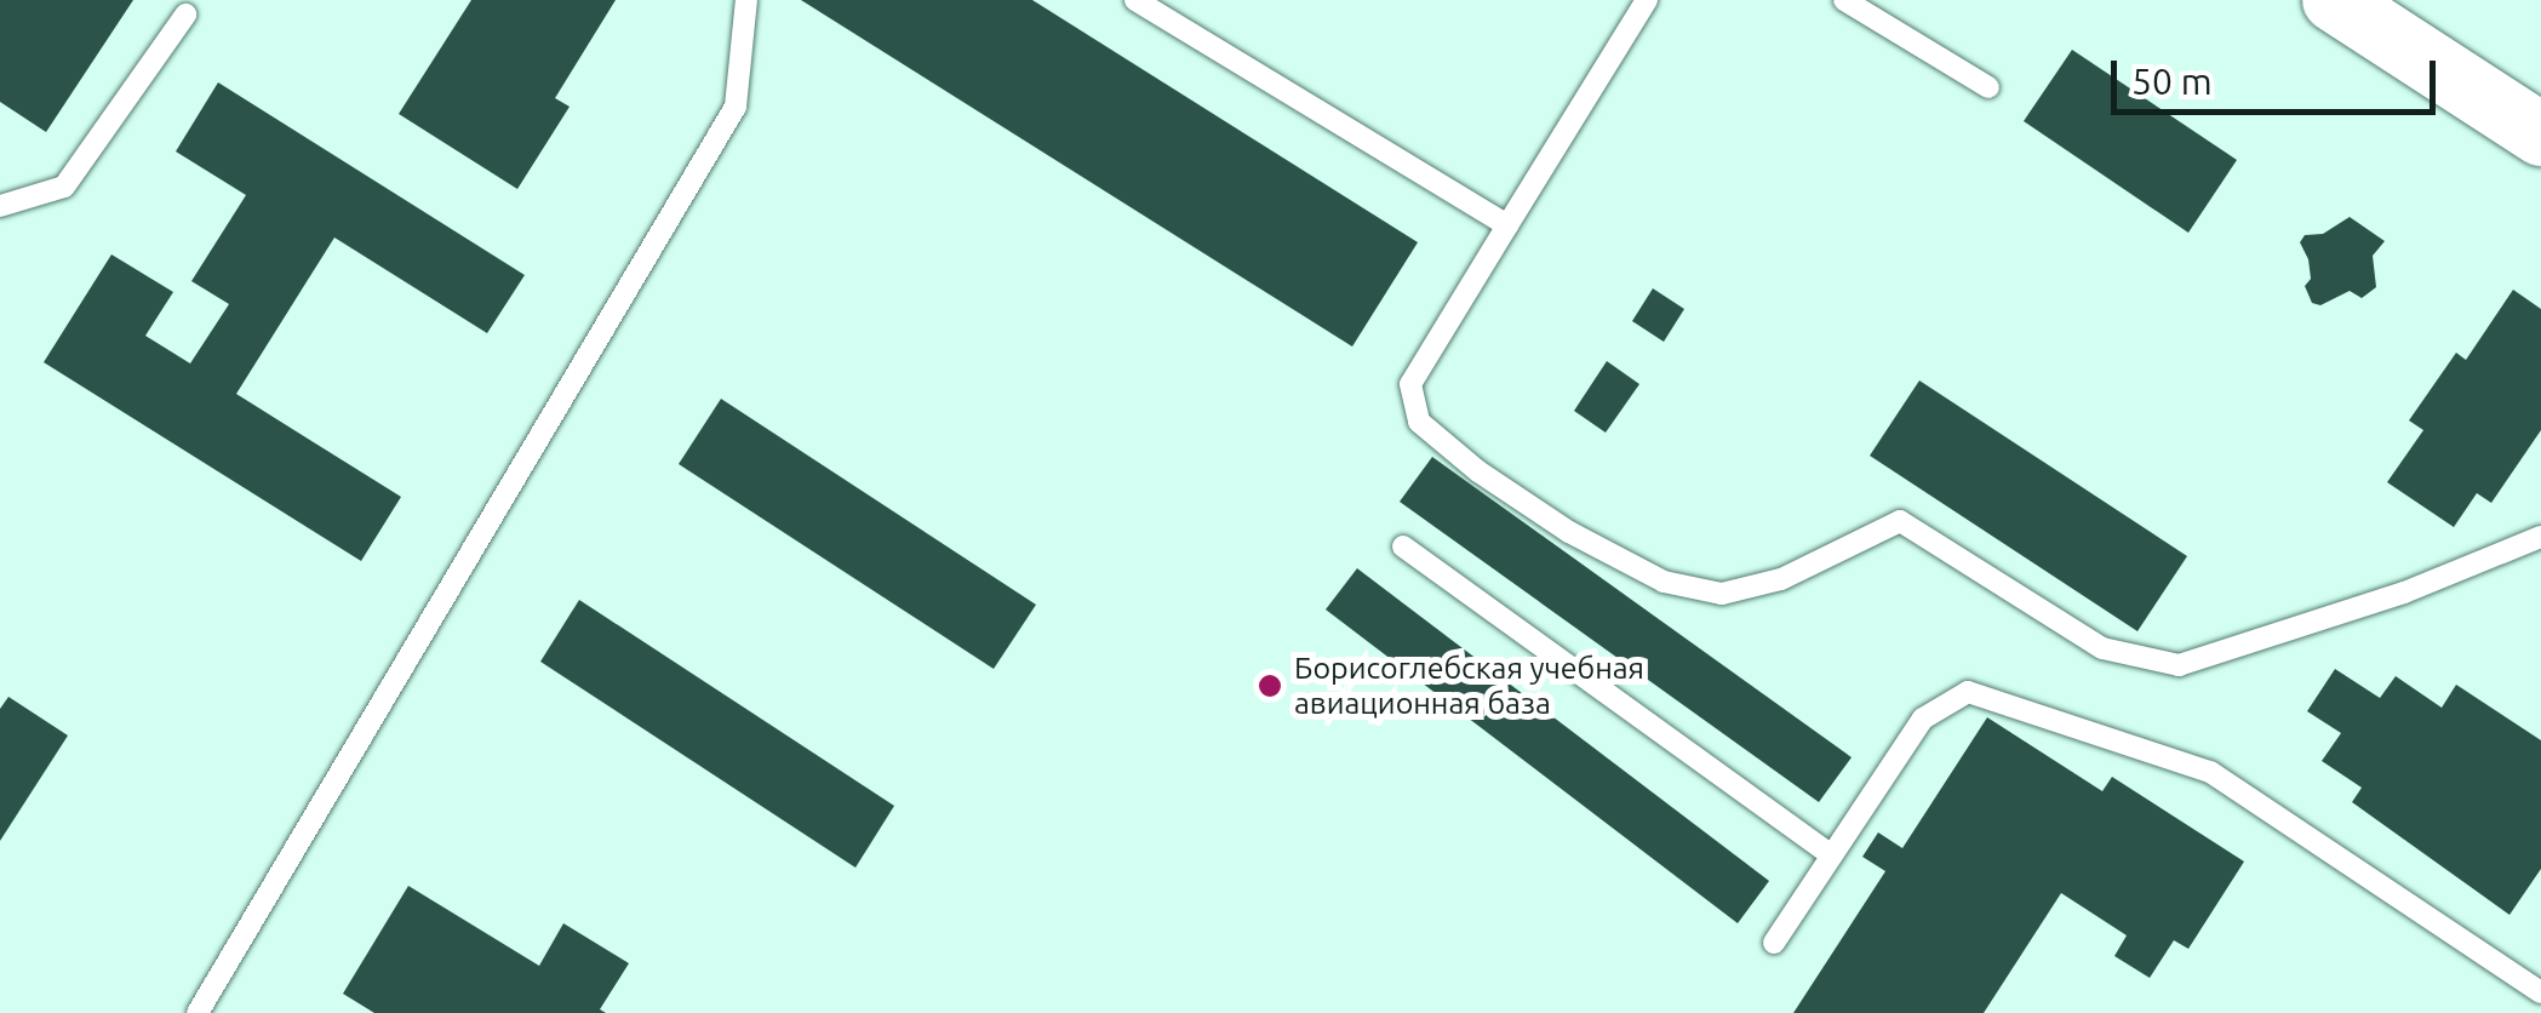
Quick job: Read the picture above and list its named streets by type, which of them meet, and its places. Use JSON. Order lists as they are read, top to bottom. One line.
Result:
{"places":["Борисоглебская учебная авиационная база"],"scale_bar":"50 m"}
